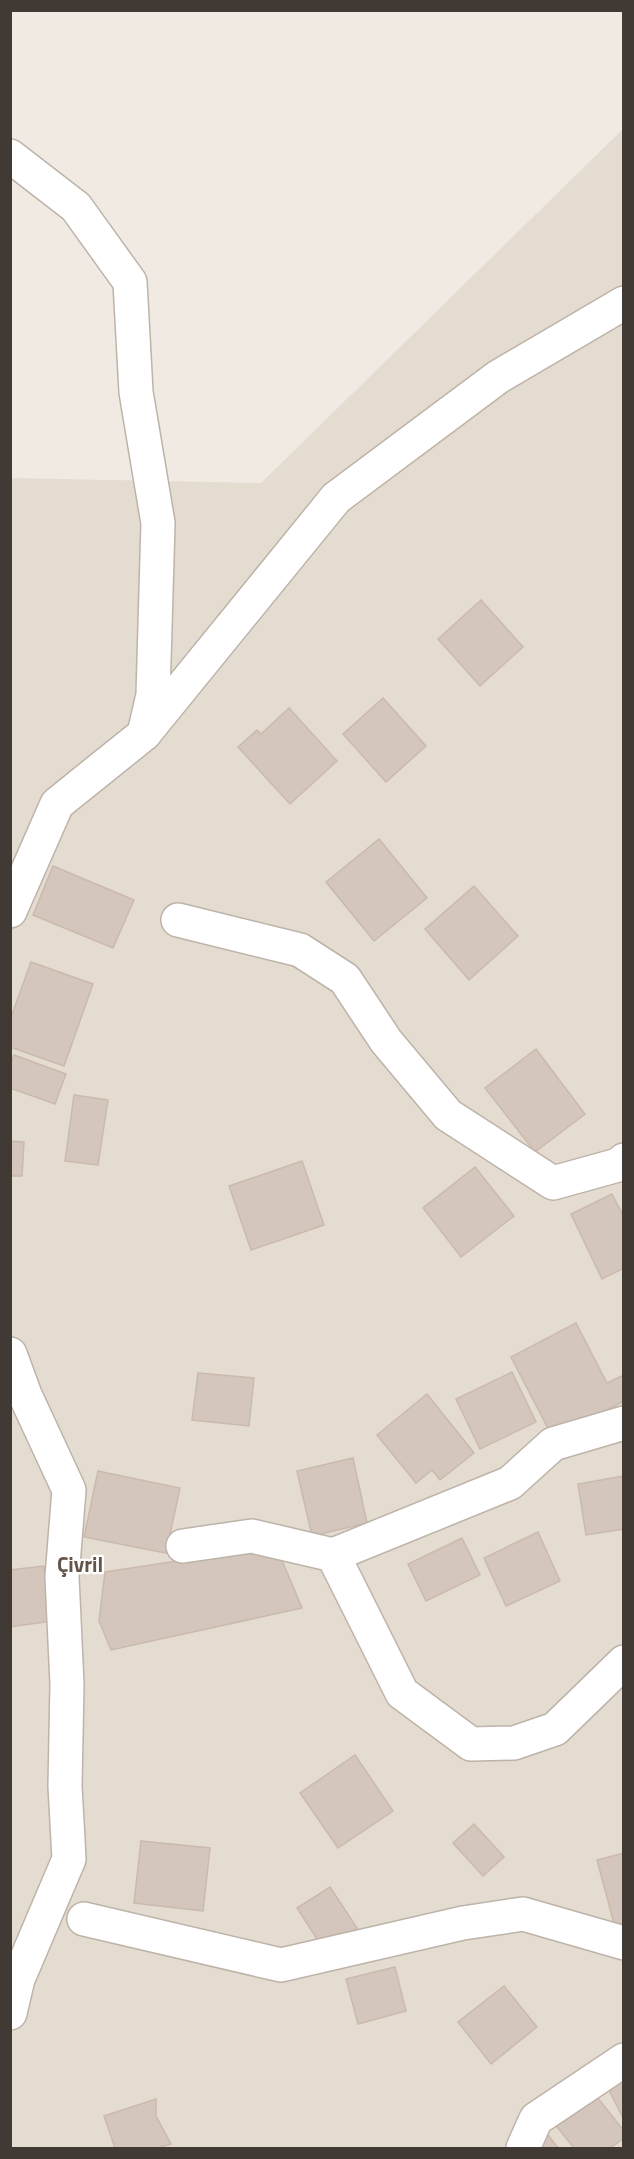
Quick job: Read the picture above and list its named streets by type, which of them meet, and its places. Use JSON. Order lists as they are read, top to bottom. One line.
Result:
{"districts":["Çivril"]}
